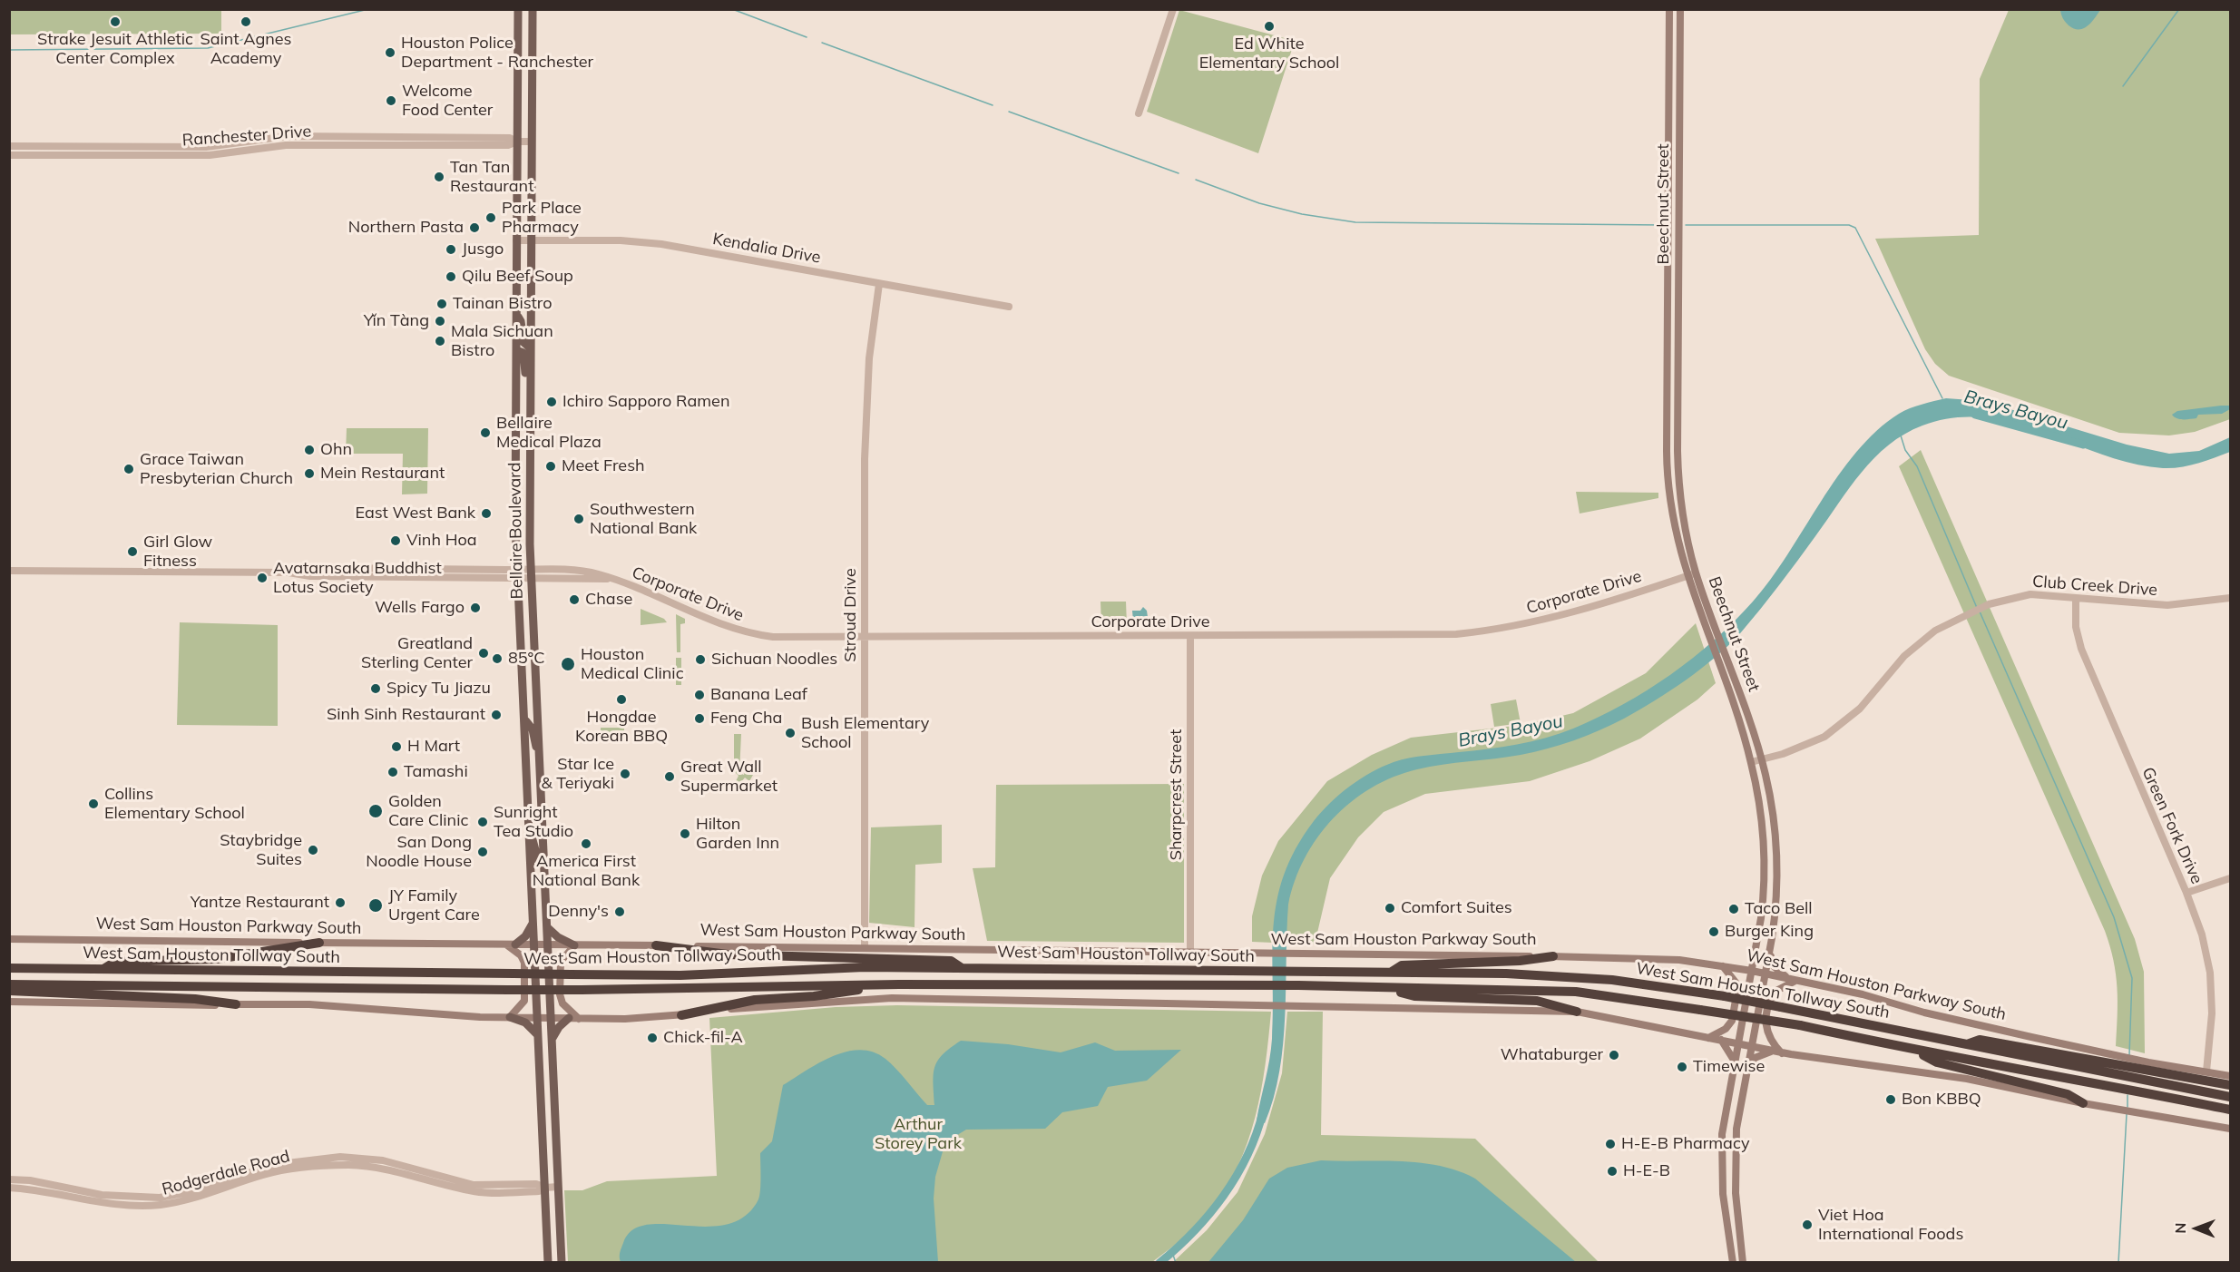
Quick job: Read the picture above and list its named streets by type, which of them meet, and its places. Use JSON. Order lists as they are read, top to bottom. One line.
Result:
{"streets":{"highway":["West Sam Houston Tollway South"],"main road":["Beechnut Street","Bellaire Boulevard","West Sam Houston Parkway South"],"street":["Ranchester Drive","Kendalia Drive","Club Creek Drive","Corporate Drive","Stroud Drive","Sharpcrest Street","Green Fork Drive","Rodgerdale Road"]},"crossings":[["Ranchester Drive","Bellaire Boulevard"],["Beechnut Street","Club Creek Drive"],["Beechnut Street","Corporate Drive"],["Beechnut Street","West Sam Houston Parkway South"],["Kendalia Drive","Bellaire Boulevard"],["Kendalia Drive","Stroud Drive"],["Bellaire Boulevard","Corporate Drive"],["Bellaire Boulevard","West Sam Houston Parkway South"],["Bellaire Boulevard","Rodgerdale Road"],["Club Creek Drive","Green Fork Drive"],["Corporate Drive","Stroud Drive"],["Corporate Drive","Sharpcrest Street"],["Stroud Drive","West Sam Houston Parkway South"],["Sharpcrest Street","West Sam Houston Parkway South"]],"water":["Brays Bayou"],"parks":["Arthur Storey Park"],"places":["Strake Jesuit Athletic Center Complex","Saint Agnes Academy","Ed White Elementary School","Houston Police Department - Ranchester","Welcome Food Center","Tan Tan Restaurant","Park Place Pharmacy","Northern Pasta","Jusgo","Qilu Beef Soup","Tainan Bistro","Yǐn Tàng","Mala Sichuan Bistro","Ichiro Sapporo Ramen","Bellaire Medical Plaza","Ohn","Meet Fresh","Grace Taiwan Presbyterian Church","Mein Restaurant","East West Bank","Southwestern National Bank","Vinh Hoa","Girl Glow Fitness","Avatarnsaka Buddhist Lotus Society","Chase","Wells Fargo","Greatland Sterling Center","85°C","Sichuan Noodles","Houston Medical Clinic","Spicy Tu Jiazu","Banana Leaf","Hongdae Korean BBQ","Sinh Sinh Restaurant","Feng Cha","Bush Elementary School","H Mart","Tamashi","Star Ice & Teriyaki","Great Wall Supermarket","Collins Elementary School","Golden Care Clinic","Sunright Tea Studio","Hilton Garden Inn","America First National Bank","Staybridge Suites","San Dong Noodle House","Yantze Restaurant","JY Family Urgent Care","Comfort Suites","Taco Bell","Denny's","Burger King","Chick-fil-A","Whataburger","Timewise","Bon KBBQ","H-E-B Pharmacy","H-E-B","Viet Hoa International Foods"],"north":"left"}
